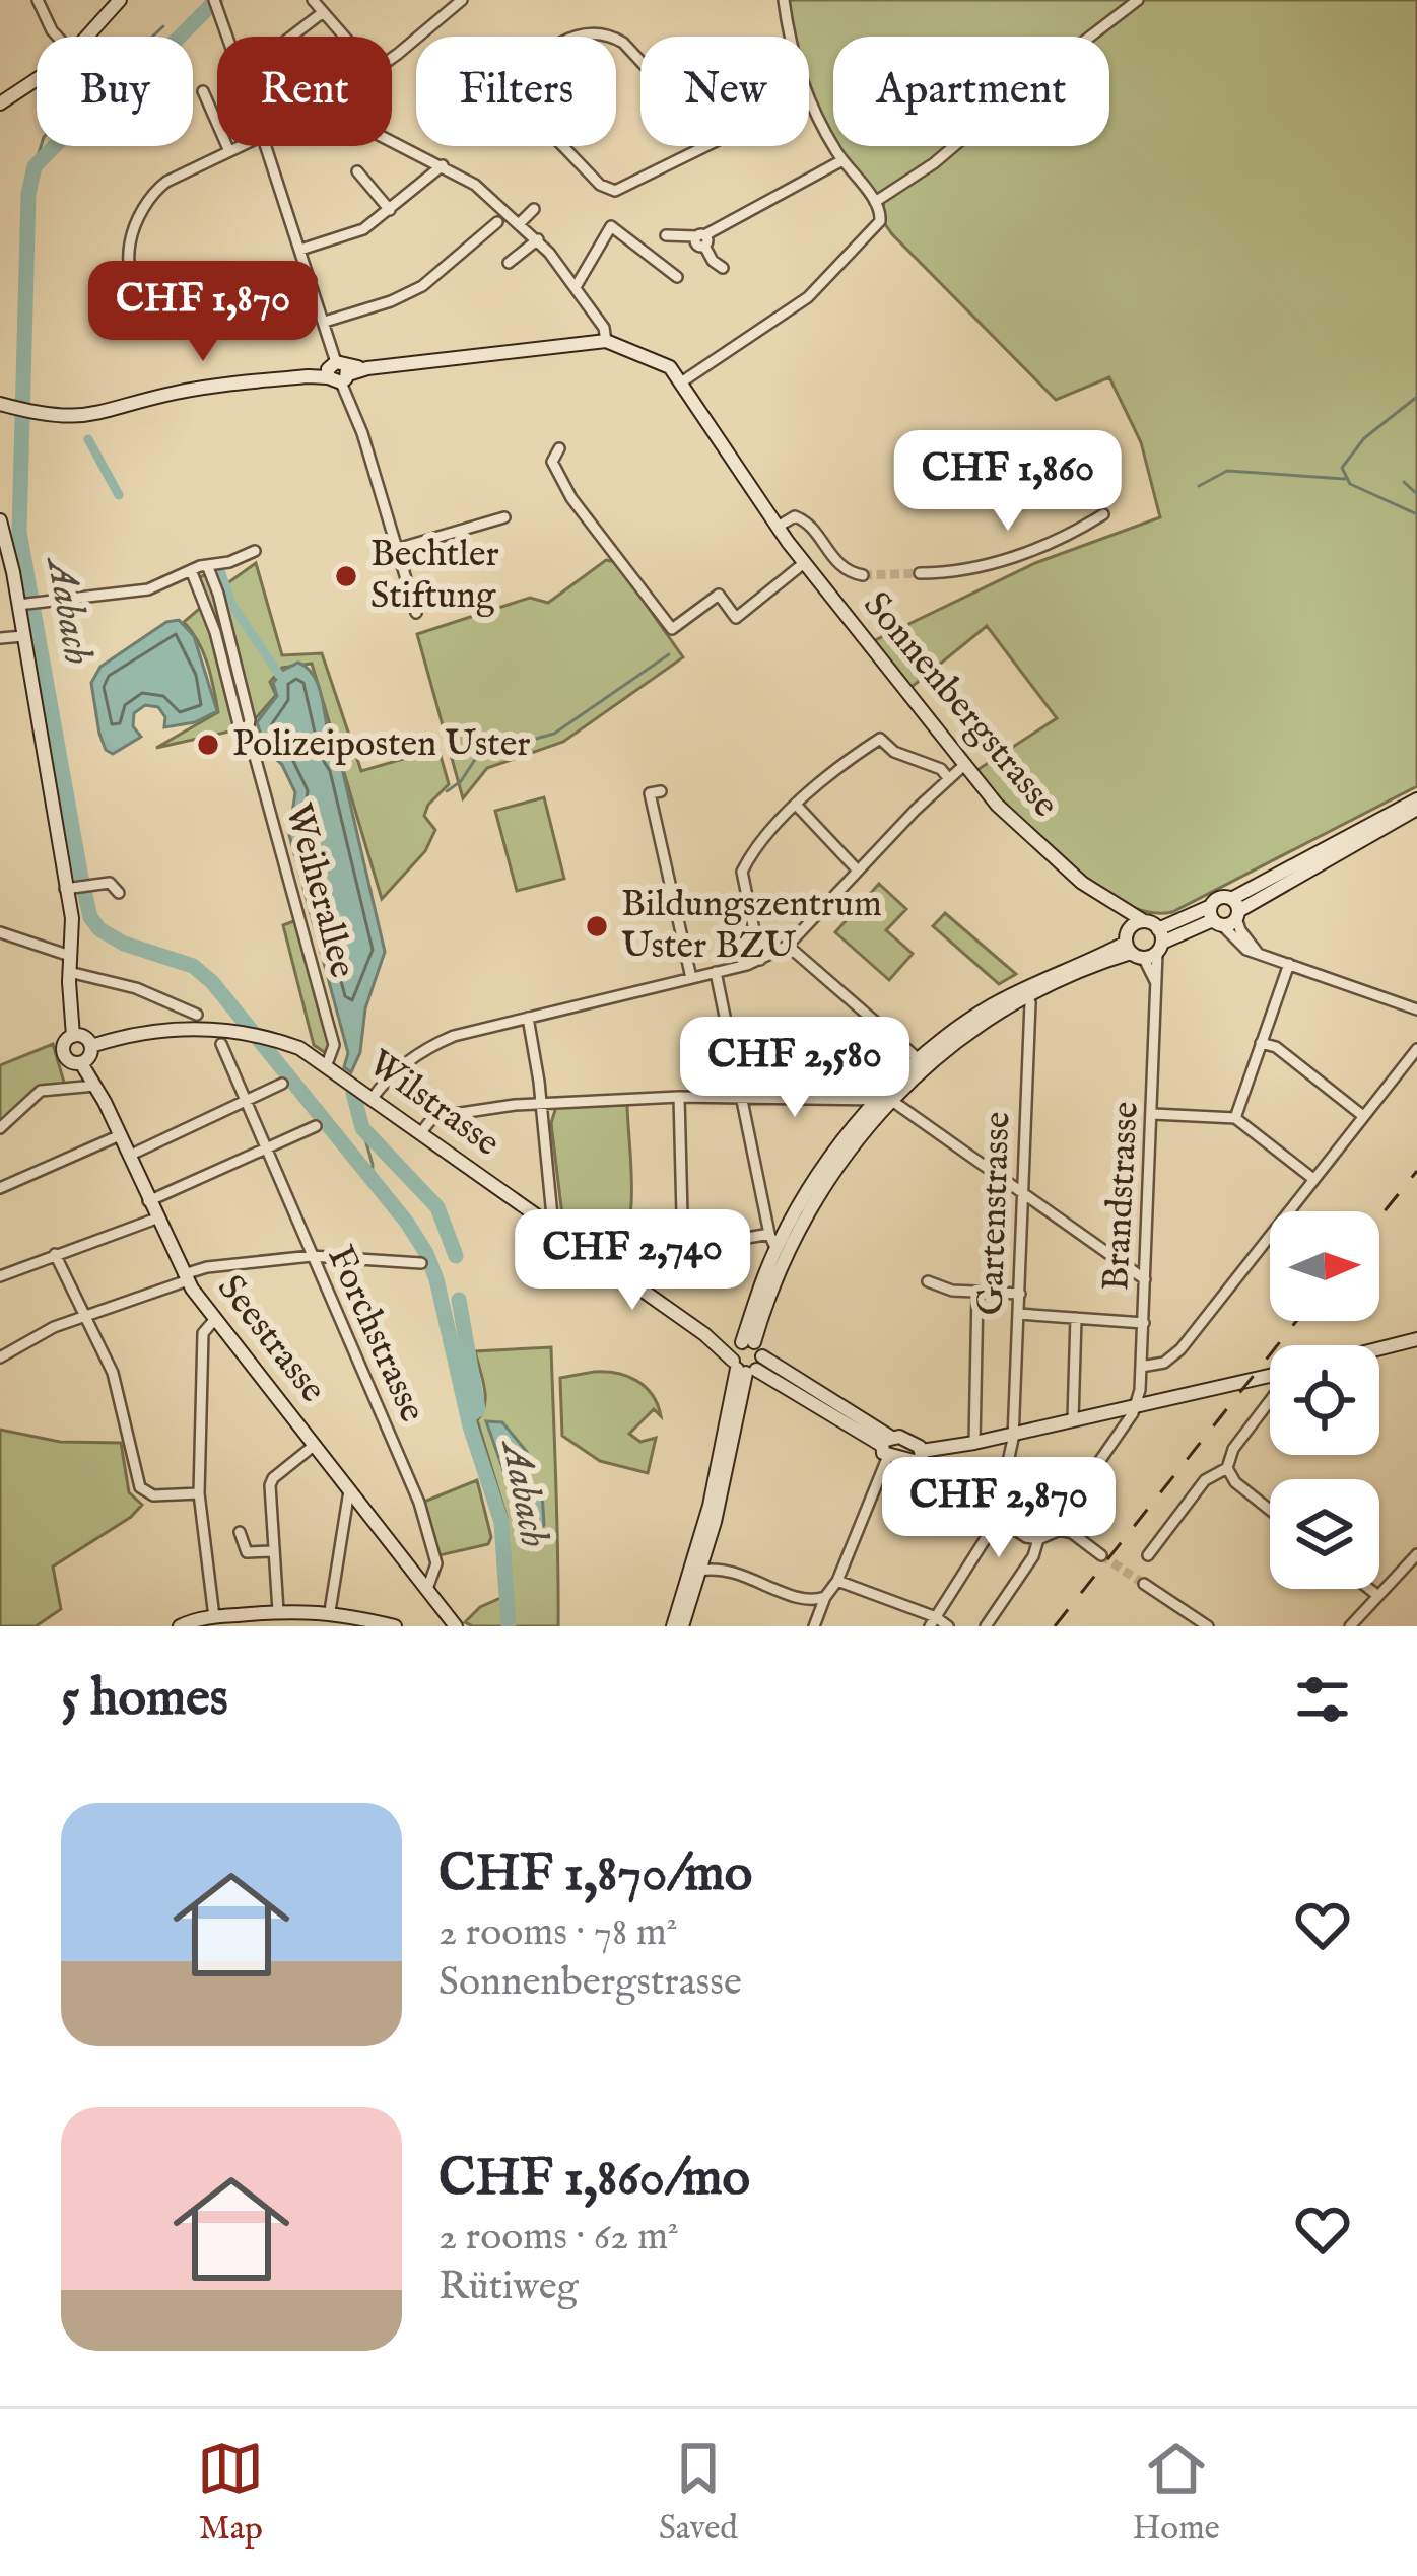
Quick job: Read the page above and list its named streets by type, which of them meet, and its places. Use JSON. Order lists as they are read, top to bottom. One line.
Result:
{"streets":{"street":["Sonnenbergstrasse","Weiherallee","Wilstrasse","Brandstrasse","Gartenstrasse","Forchstrasse","Seestrasse"]},"crossings":[["Sonnenbergstrasse","Brandstrasse"],["Weiherallee","Wilstrasse"],["Wilstrasse","Seestrasse"],["Forchstrasse","Seestrasse"]],"water":["Aabach"],"places":["Bechtler Stiftung","Polizeiposten Uster","Bildungszentrum Uster BZU"],"north":"right","page":{"chip":["Buy","Rent","Filters","New","Apartment"],"price":["CHF 1,870","CHF 1,860","CHF 2,580","CHF 2,740","CHF 2,870"],"heading":"5 homes","list":[{"name":"CHF 1,870/mo","note":"2 rooms · 78 m² · Sonnenbergstrasse"},{"name":"CHF 1,860/mo","note":"2 rooms · 62 m² · Rütiweg"}],"tabs":["Map","Saved","Home"]}}
